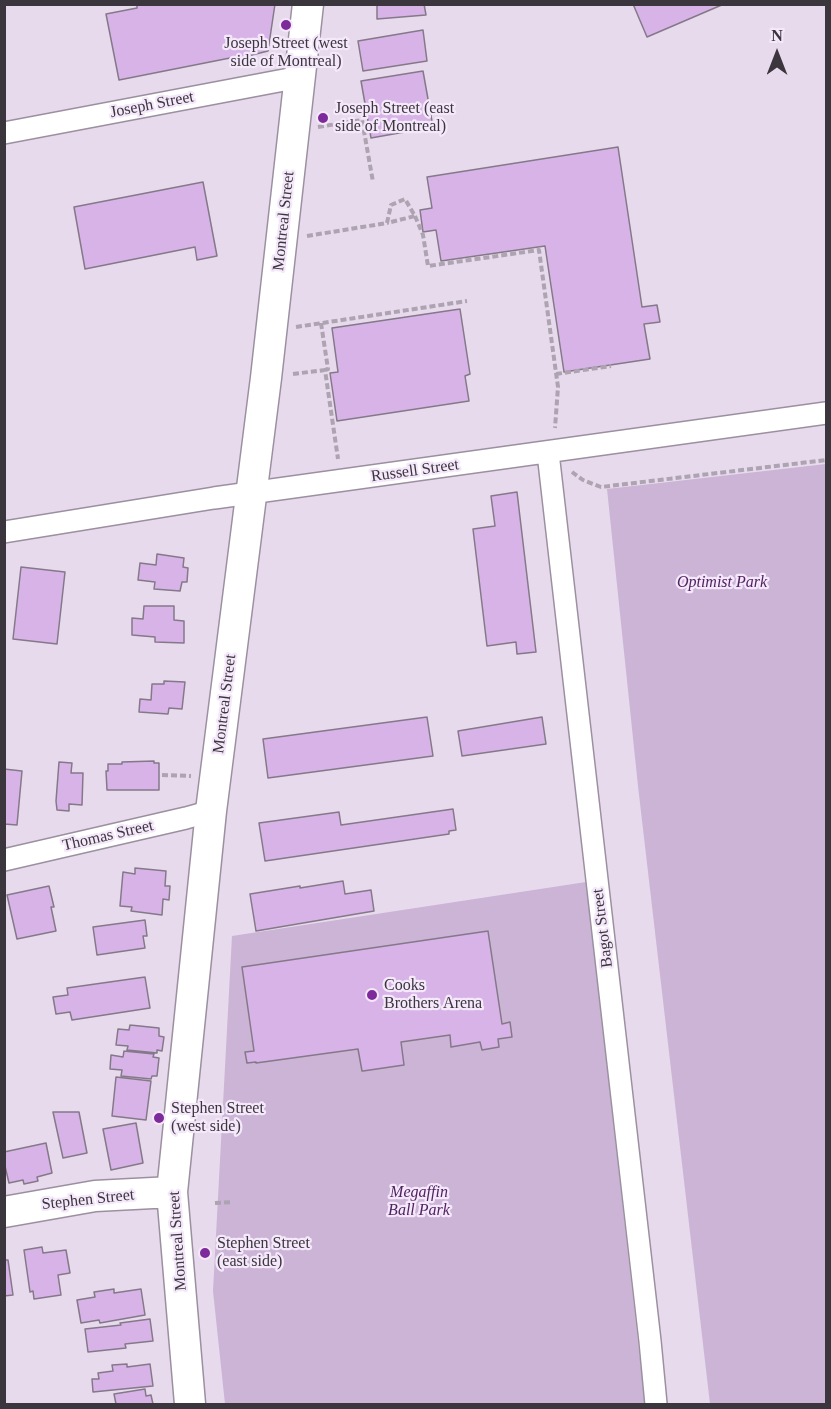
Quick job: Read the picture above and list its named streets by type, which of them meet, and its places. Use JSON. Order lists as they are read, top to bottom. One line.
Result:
{"streets":{"main road":["Montreal Street","Stephen Street"],"street":["Joseph Street","Russell Street","Thomas Street","Bagot Street"]},"crossings":[["Joseph Street","Montreal Street"],["Montreal Street","Russell Street"],["Montreal Street","Thomas Street"],["Montreal Street","Stephen Street"],["Russell Street","Bagot Street"]],"parks":["Optimist Park","Megaffin Ball Park"],"places":["Joseph Street (west side of Montreal)","Joseph Street (east side of Montreal)","Cooks Brothers Arena","Stephen Street (west side)","Stephen Street (east side)"],"north":"top"}
